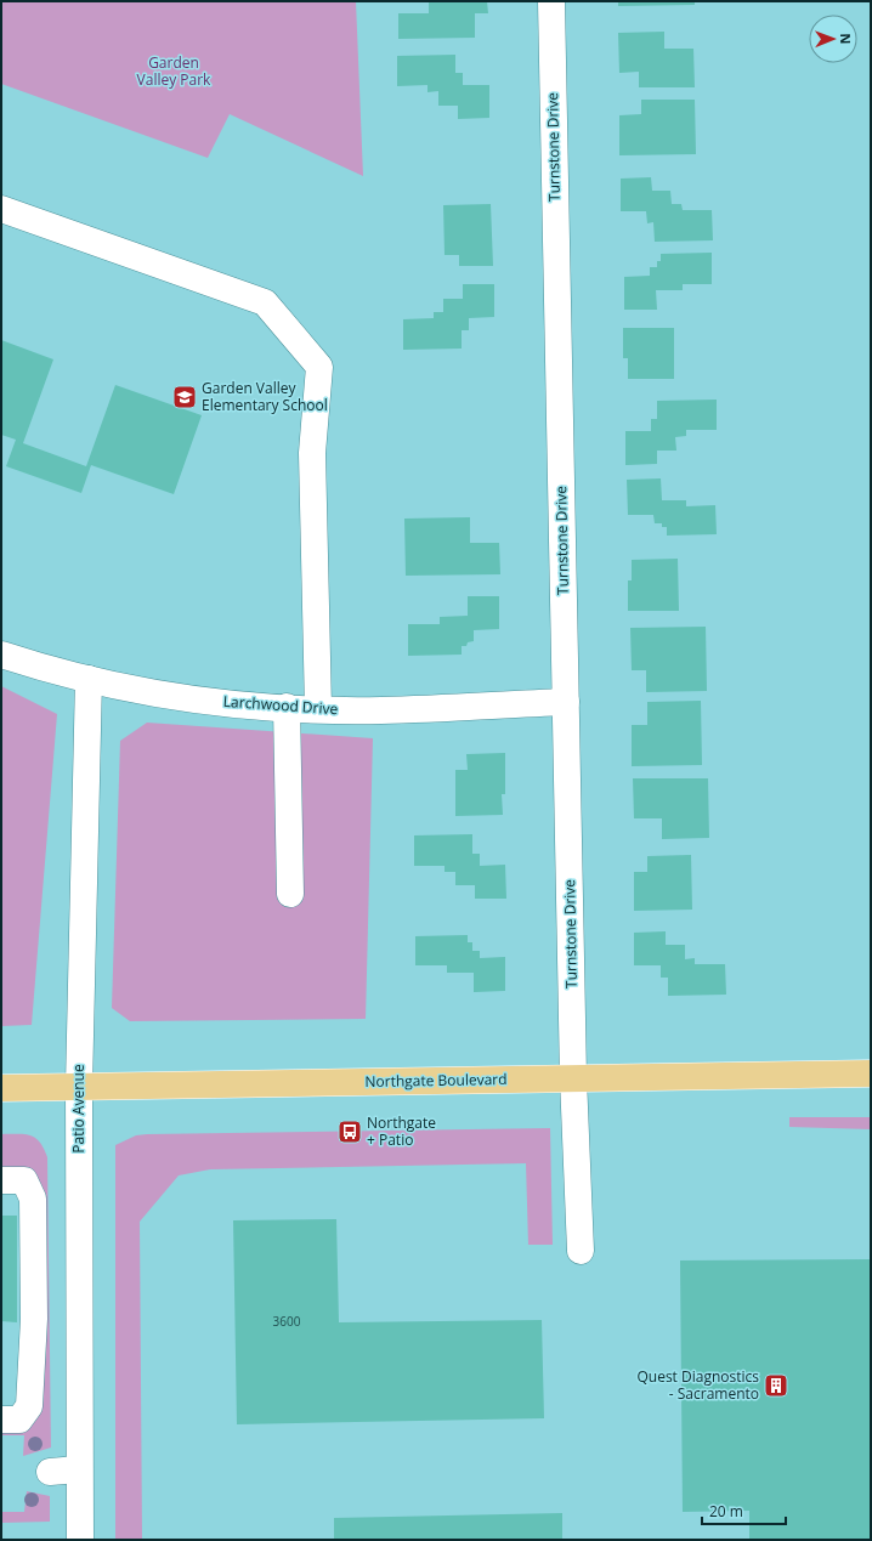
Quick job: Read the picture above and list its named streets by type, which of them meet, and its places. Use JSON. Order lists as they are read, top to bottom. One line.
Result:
{"streets":{"main road":["Northgate Boulevard"],"street":["Turnstone Drive","Larchwood Drive","Patio Avenue"]},"crossings":[["Turnstone Drive","Larchwood Drive"],["Turnstone Drive","Northgate Boulevard"],["Larchwood Drive","Patio Avenue"],["Northgate Boulevard","Patio Avenue"]],"parks":["Garden Valley Park"],"places":{"school or university":["Garden Valley Elementary School"],"bus stop":["Northgate + Patio"],"building":["Quest Diagnostics - Sacramento"]},"house_numbers":["3600"],"scale_bar":"20 m","north":"right"}
